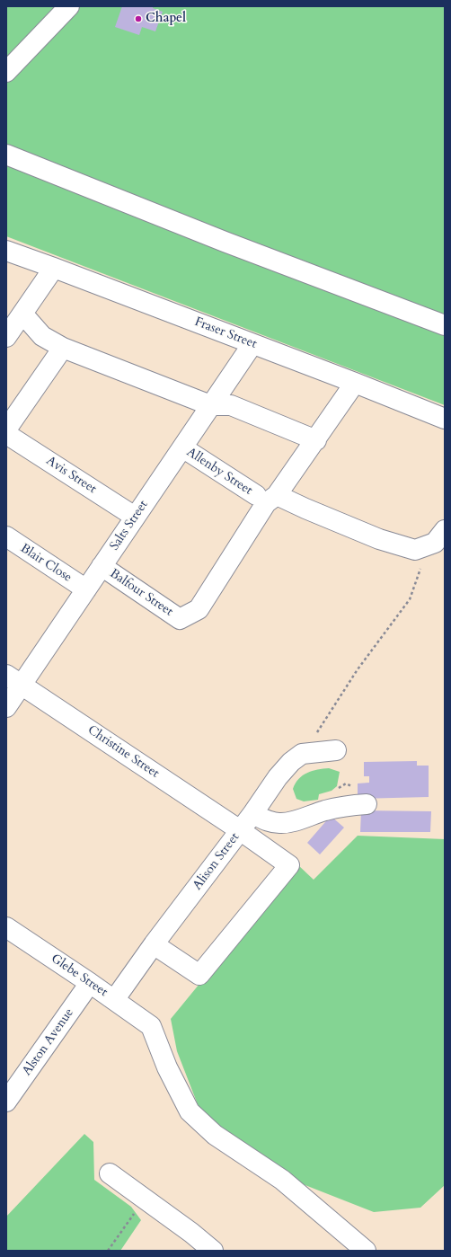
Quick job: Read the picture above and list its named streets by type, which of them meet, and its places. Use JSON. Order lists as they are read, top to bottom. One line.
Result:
{"streets":{"street":["Fraser Street","Allenby Street","Avis Street","Salts Street","Blair Close","Balfour Street","Christine Street","Alison Street","Glebe Street","Alston Avenue"]},"crossings":[["Fraser Street","Salts Street"],["Allenby Street","Salts Street"],["Avis Street","Salts Street"],["Salts Street","Blair Close"],["Salts Street","Balfour Street"],["Salts Street","Christine Street"],["Christine Street","Alison Street"],["Alison Street","Glebe Street"],["Glebe Street","Alston Avenue"]],"places":["Chapel"]}
